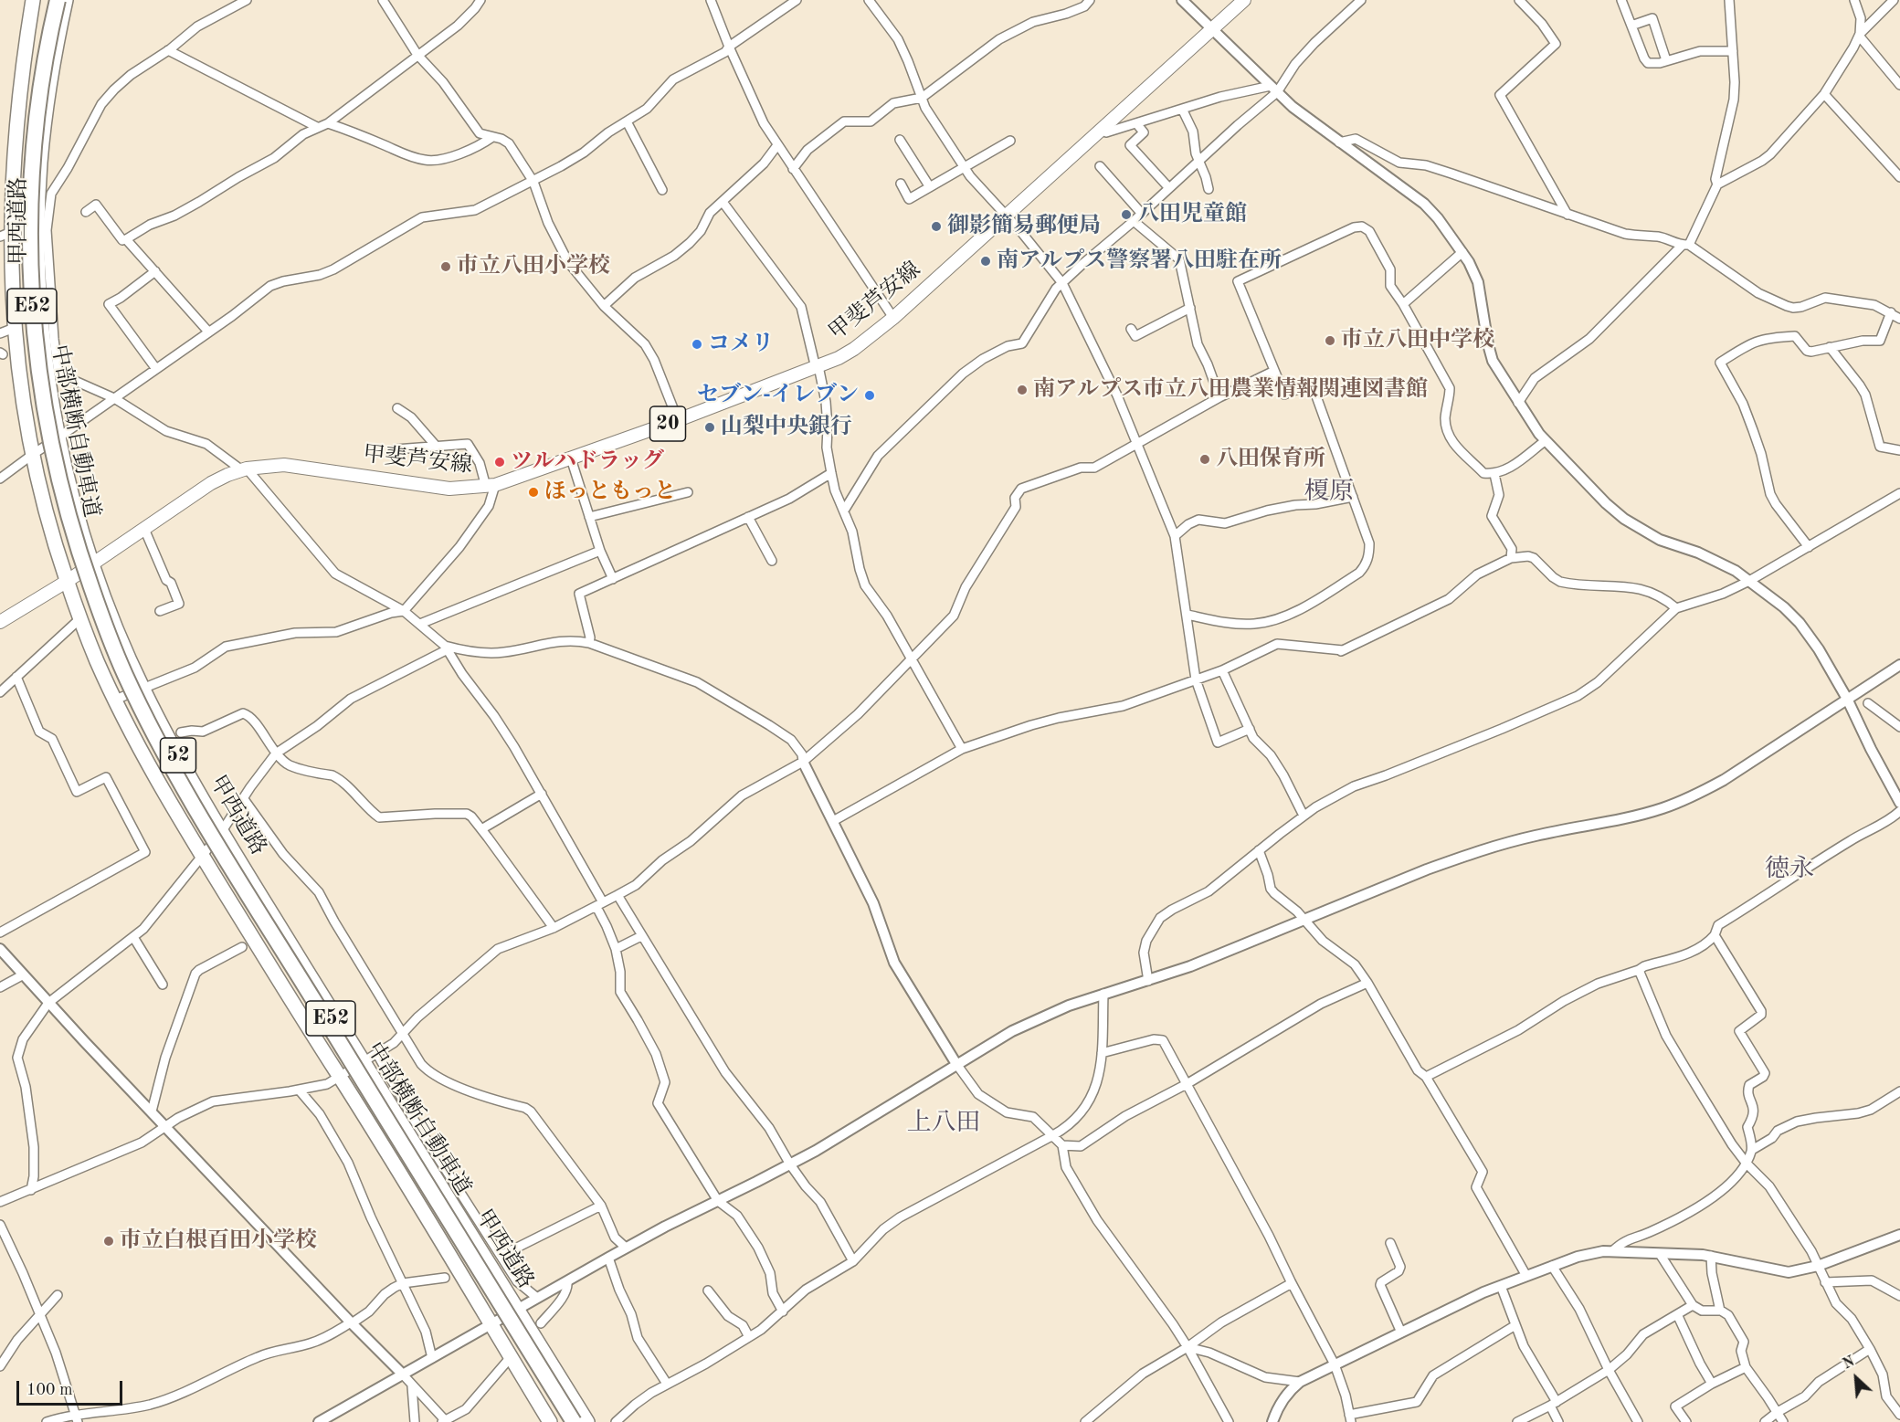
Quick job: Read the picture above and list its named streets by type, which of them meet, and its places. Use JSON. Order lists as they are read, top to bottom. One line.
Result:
{"streets":{"highway":["甲西道路","E52","中部横断自動車道","52"],"main road":["甲斐芦安線","20"]},"crossings":[["甲西道路","甲斐芦安線"]],"districts":["榎原","徳永","上八田"],"places":["八田児童館","御影簡易郵便局","南アルプス警察署八田駐在所","市立八田小学校","市立八田中学校","コメリ","南アルプス市立八田農業情報関連図書館","セブン-イレブン","山梨中央銀行","八田保育所","ツルハドラッグ","ほっともっと","市立白根百田小学校"],"scale_bar":"100 m","north":"top left"}
